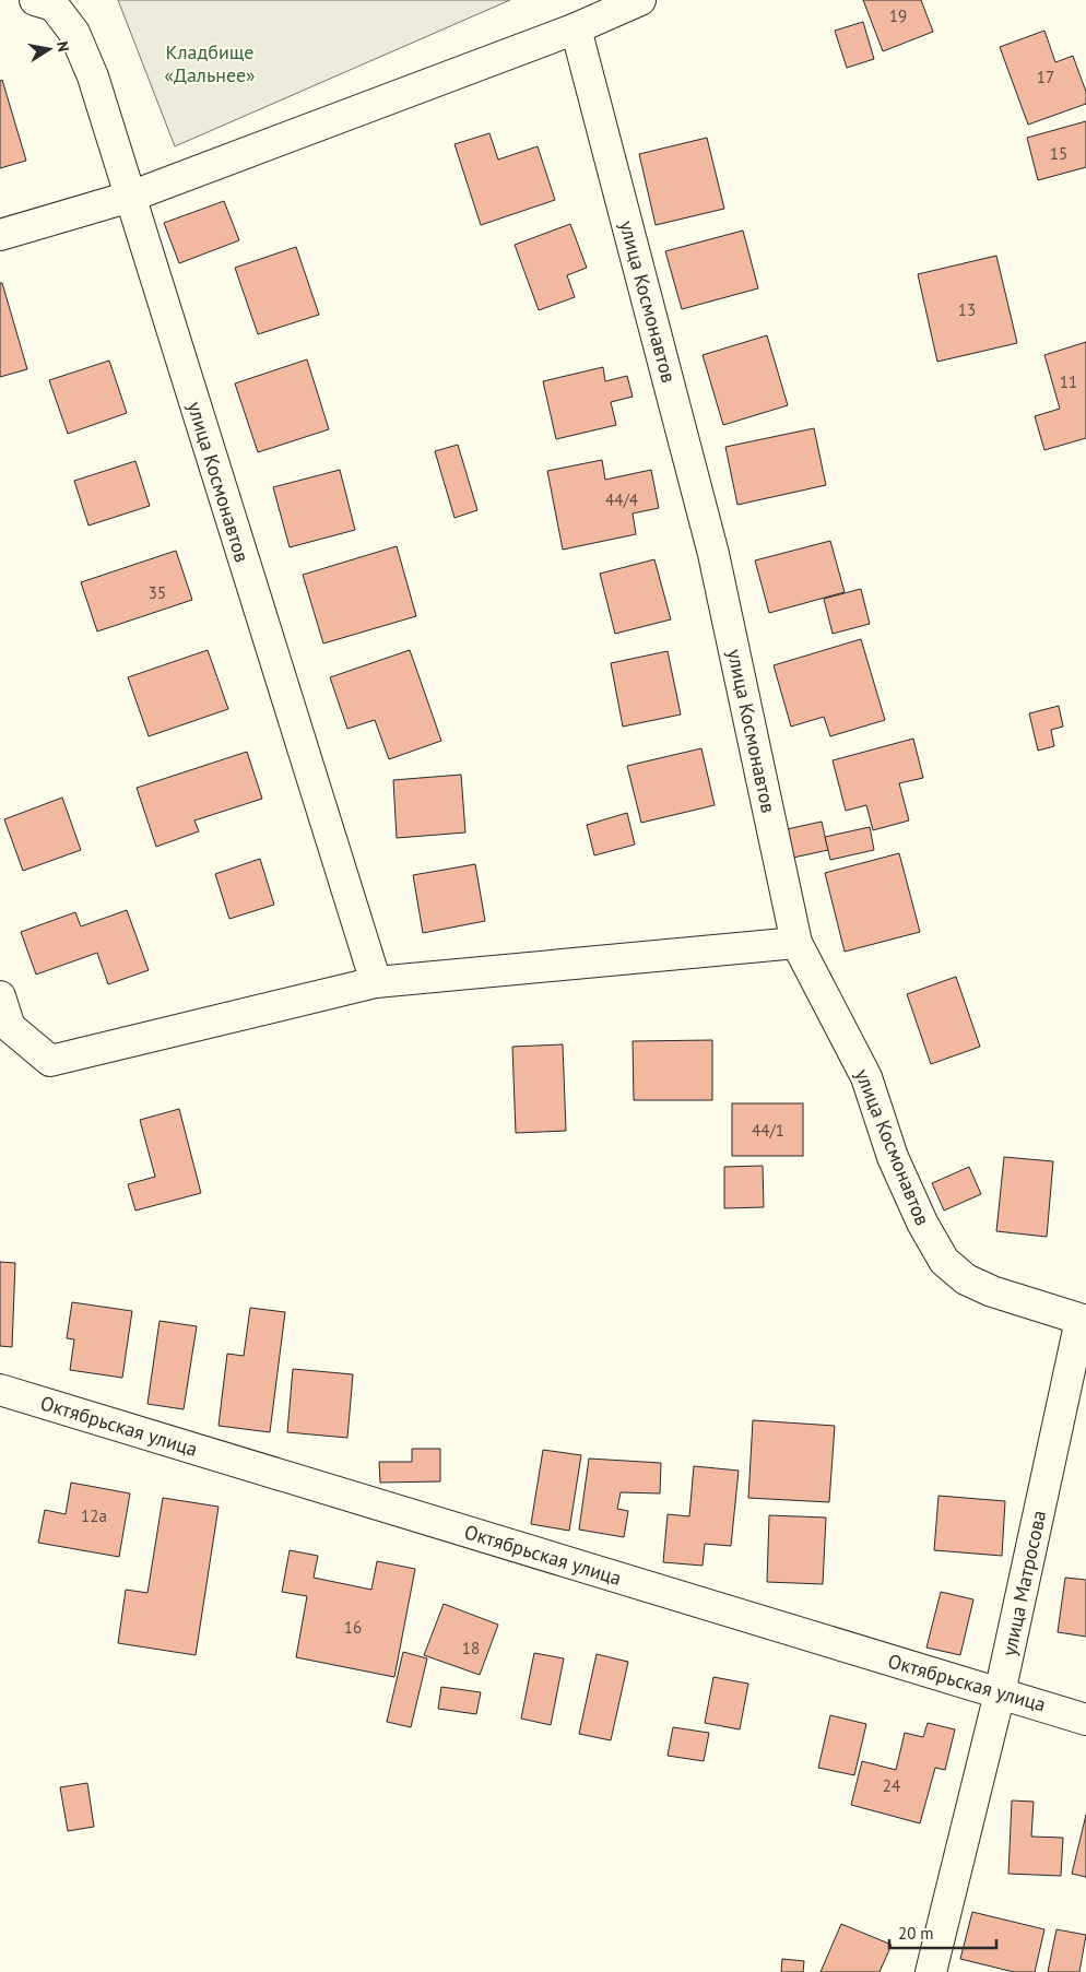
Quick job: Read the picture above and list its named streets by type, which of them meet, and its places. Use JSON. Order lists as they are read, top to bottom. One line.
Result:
{"streets":{"street":["улица Космонавтов","Октябрьская улица","улица Матросова"]},"crossings":[["улица Космонавтов","улица Матросова"],["Октябрьская улица","улица Матросова"]],"parks":["Кладбище «Дальнее»"],"house_numbers":["19","17","15","13","11","44/4","35","44/1","12а","16","18","24"],"scale_bar":"20 m","north":"right"}
